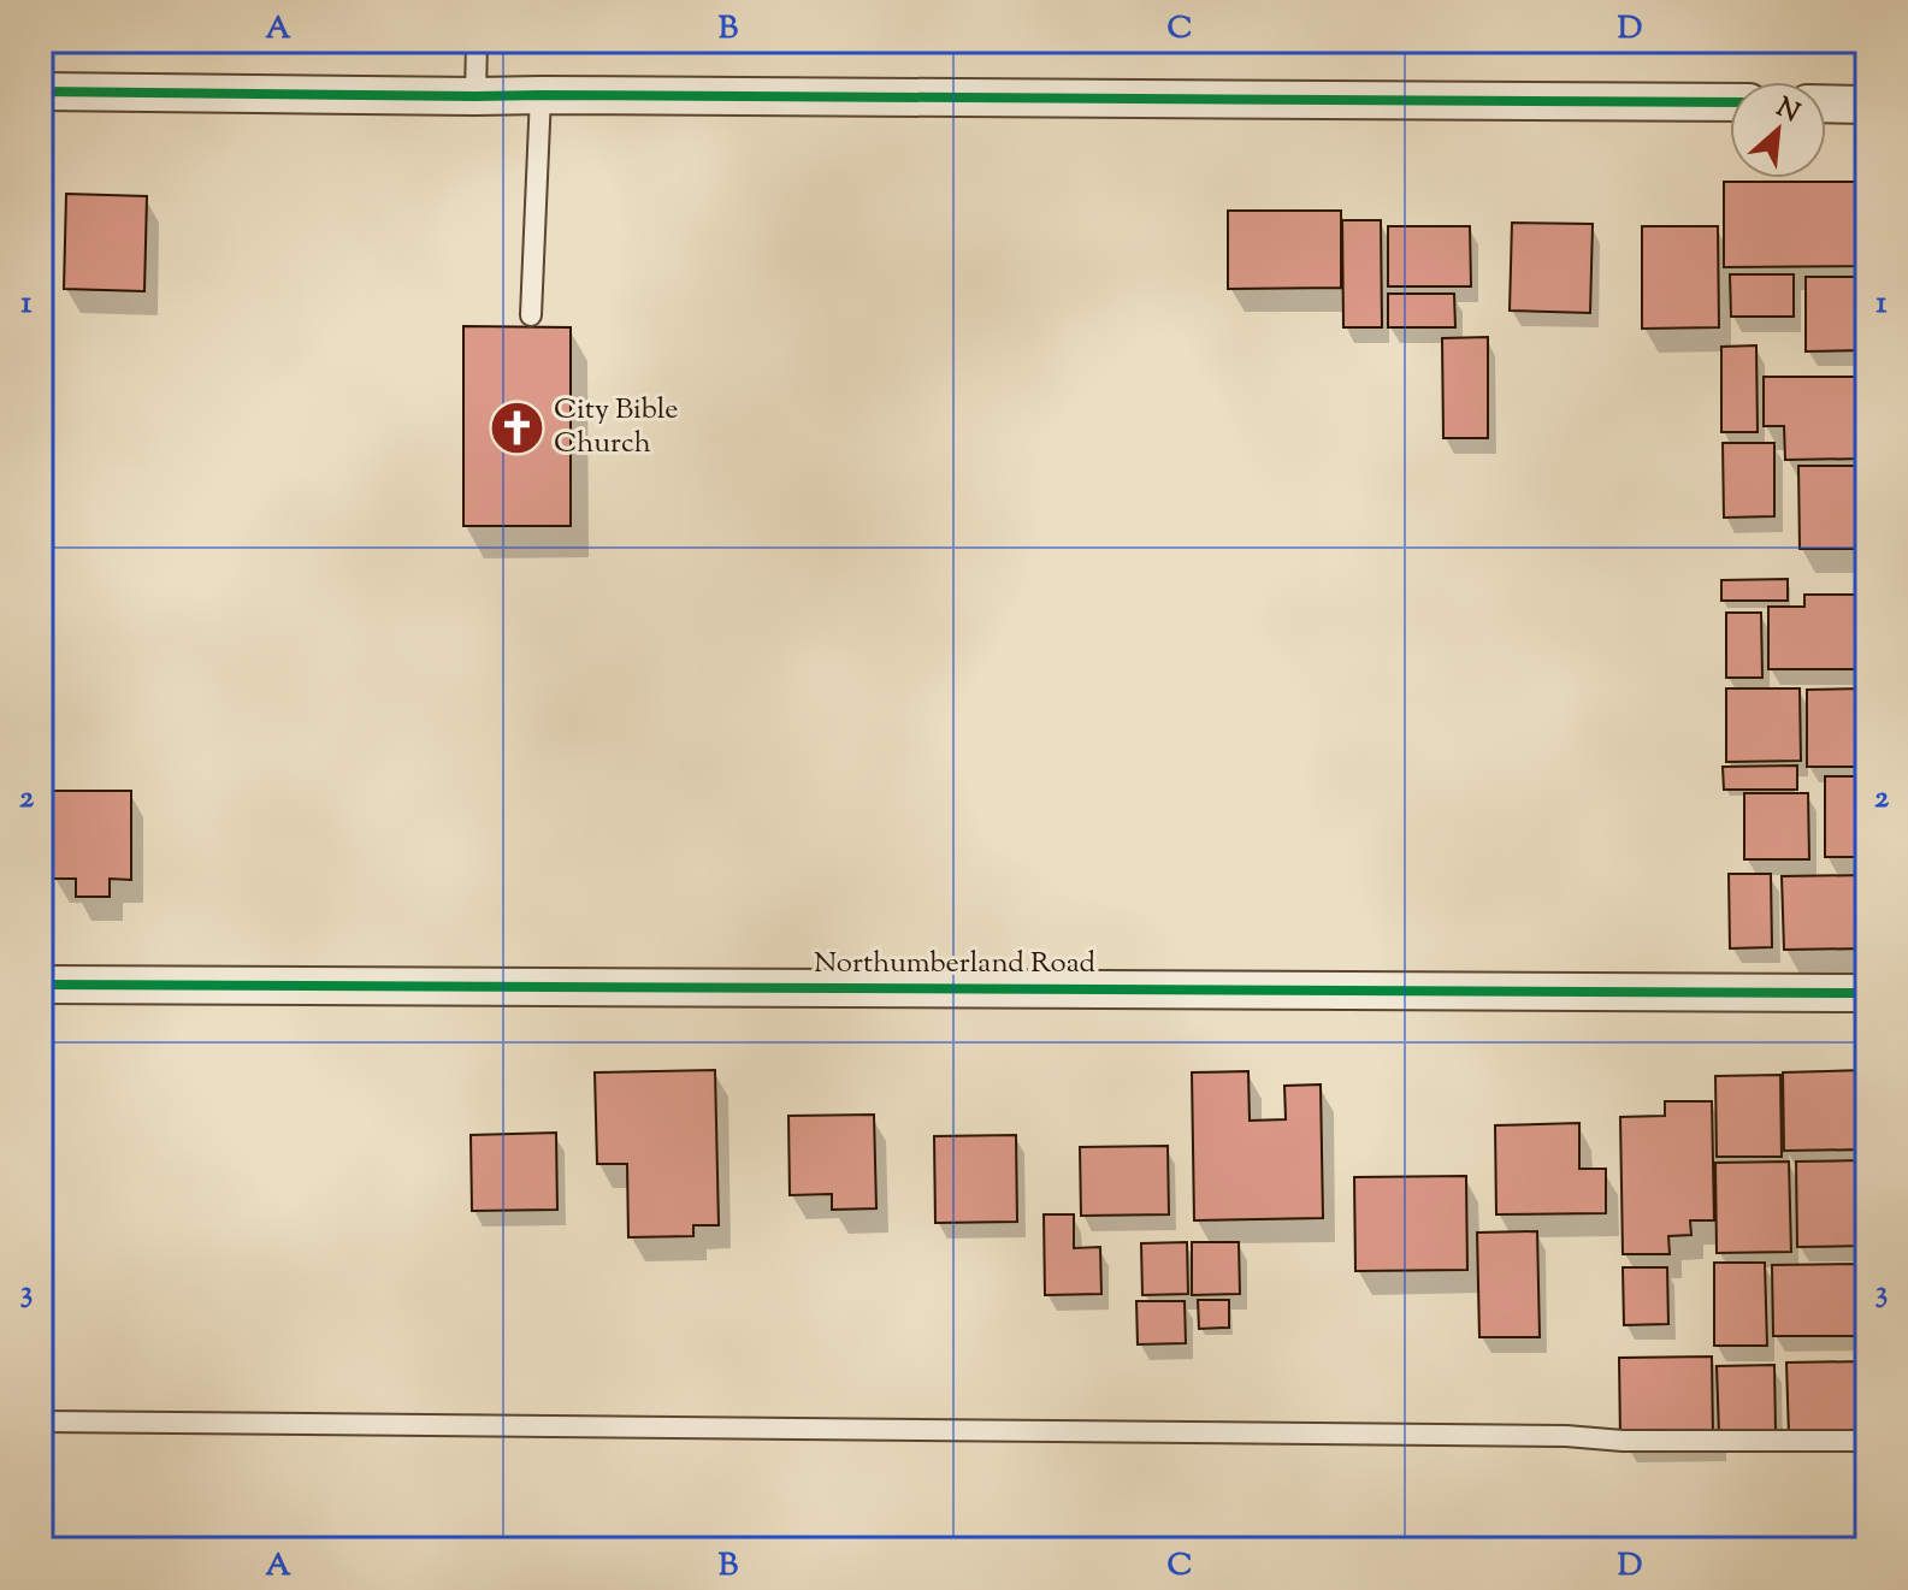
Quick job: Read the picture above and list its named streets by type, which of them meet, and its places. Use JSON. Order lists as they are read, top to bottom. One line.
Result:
{"streets":{"street":["Northumberland Road"]},"places":{"church":["City Bible Church"]},"north":"top right","grid":{"columns":["A","B","C","D"],"rows":["1","2","3"]}}
